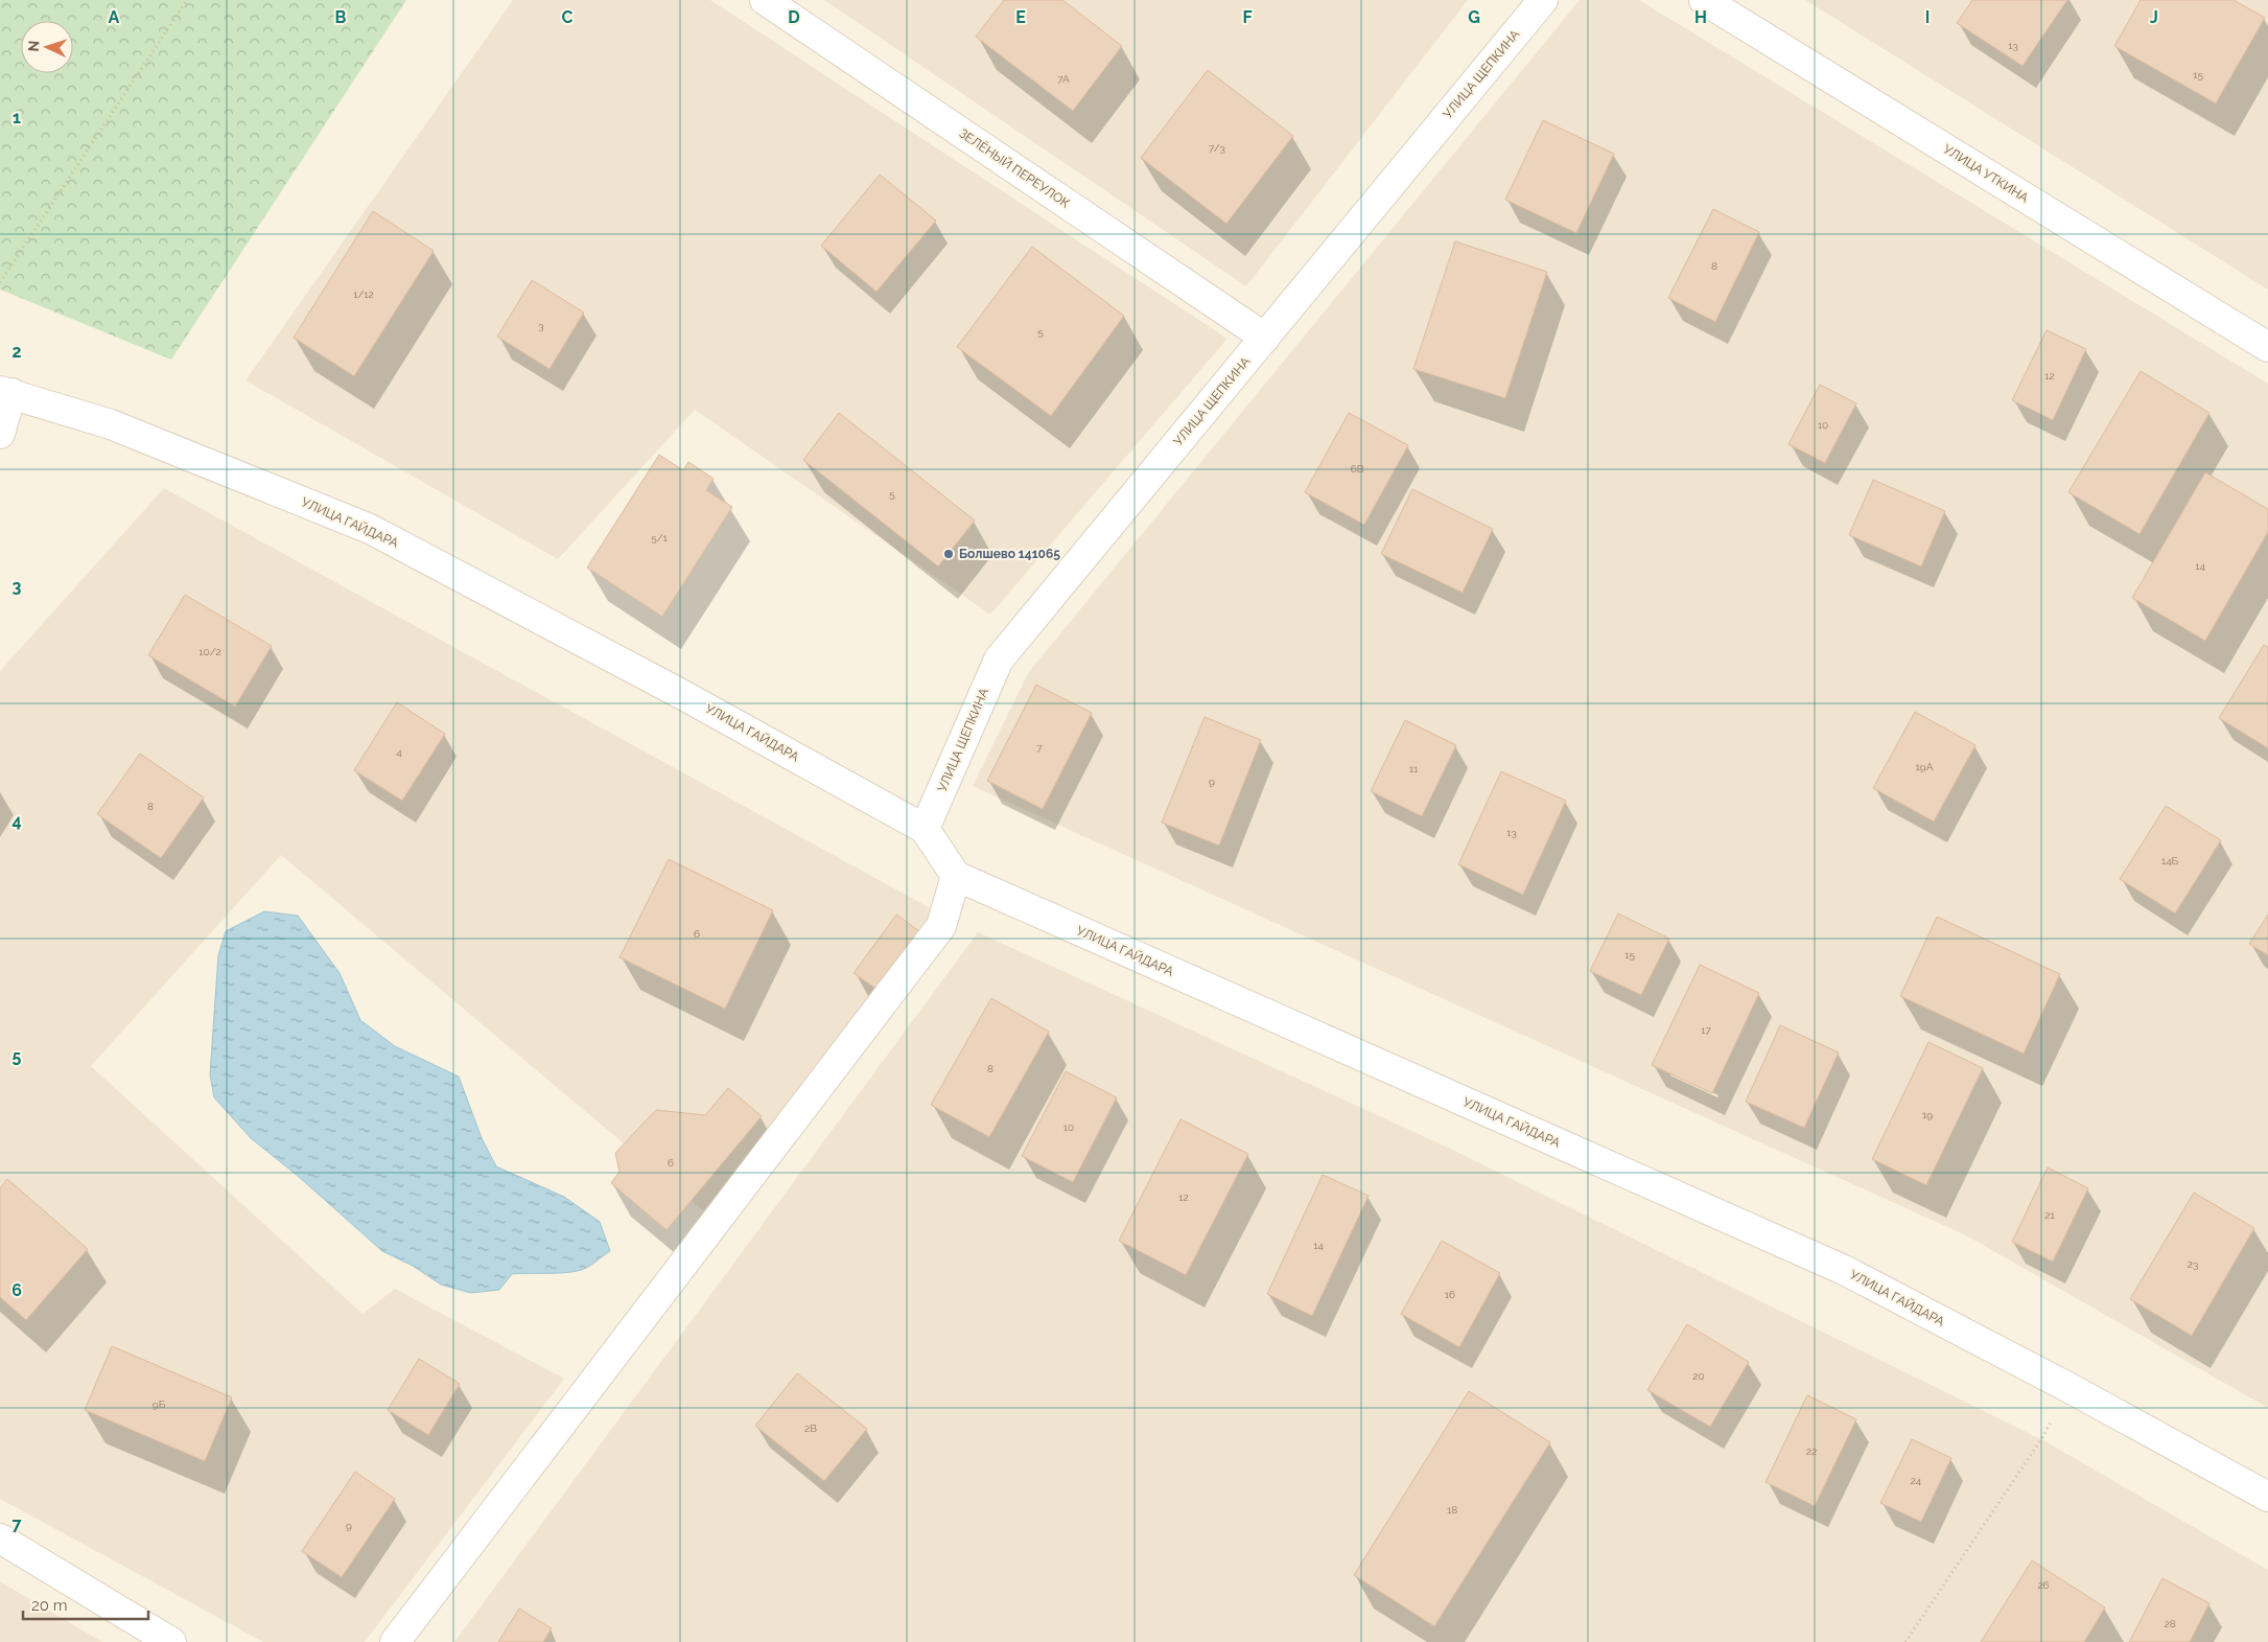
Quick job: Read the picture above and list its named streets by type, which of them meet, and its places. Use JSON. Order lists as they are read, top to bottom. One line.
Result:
{"streets":{"street":["УЛИЦА ЩЕПКИНА","ЗЕЛЁНЫЙ ПЕРЕУЛОК","УЛИЦА УТКИНА","УЛИЦА ГАЙДАРА"]},"crossings":[["УЛИЦА ЩЕПКИНА","ЗЕЛЁНЫЙ ПЕРЕУЛОК"],["УЛИЦА ЩЕПКИНА","УЛИЦА ГАЙДАРА"]],"places":["Болшево 141065"],"house_numbers":["13","15","7А","7/3","8","1/12","3","5","12","10","6В","5","5/1","14","10/2","7","4","19А","11","9","8","13","14Б","6","15","17","8","19","10","6","12","21","14","23","16","20","9Б","2В","22","24","18","9","26","28"],"scale_bar":"20 m","north":"left","grid":{"columns":["A","B","C","D","E","F","G","H","I","J"],"rows":["1","2","3","4","5","6","7"]}}
